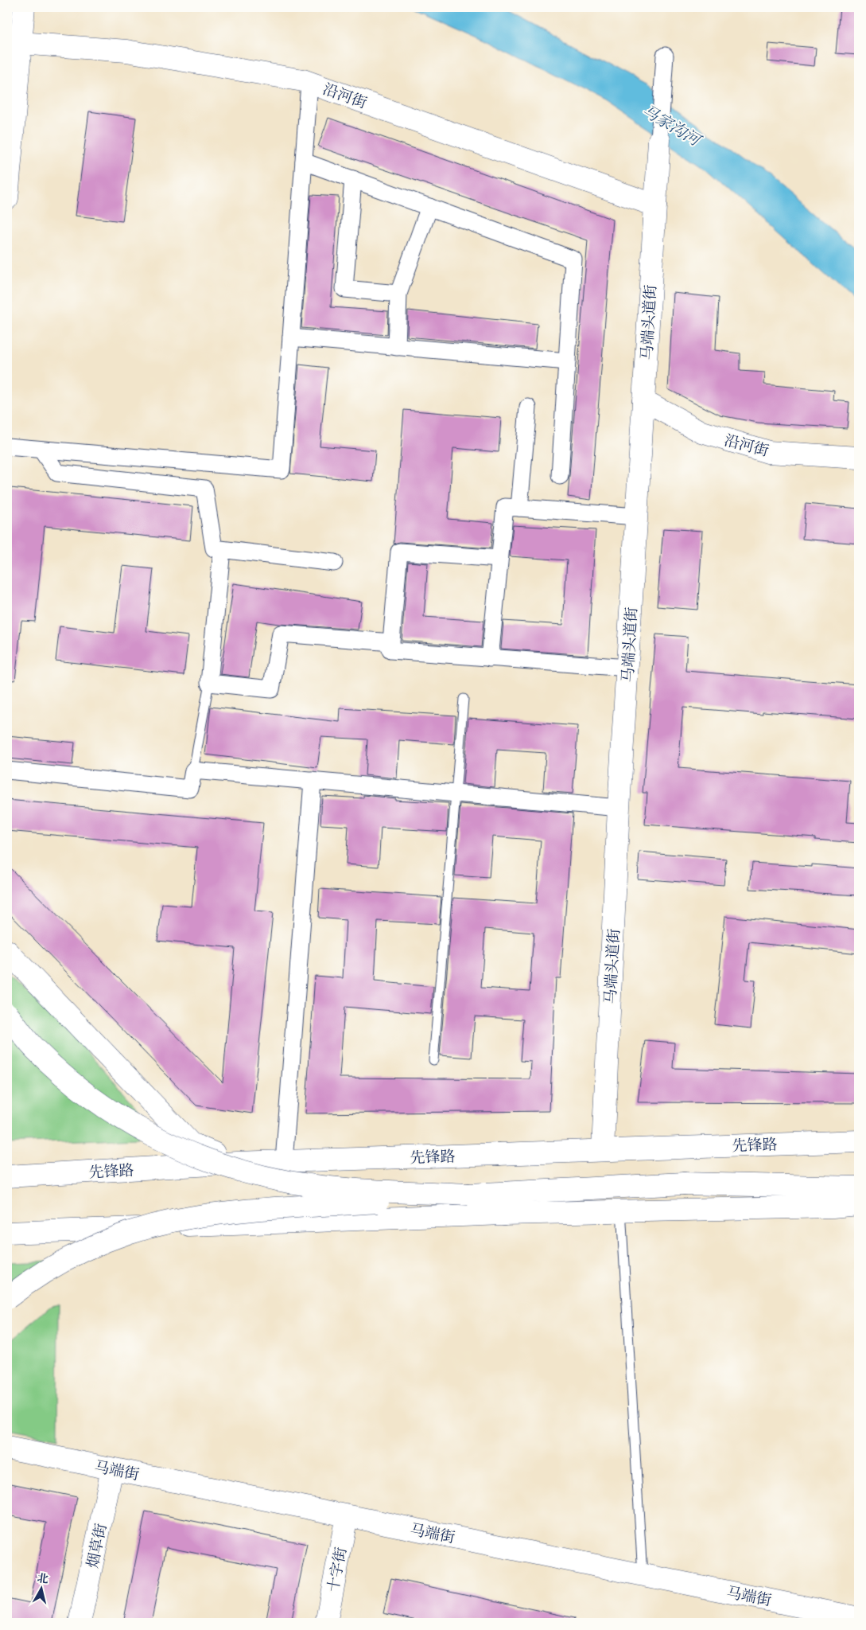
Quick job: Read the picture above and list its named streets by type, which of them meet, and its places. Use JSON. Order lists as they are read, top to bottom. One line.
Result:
{"streets":{"main road":["沿河街","马端头道街","先锋路","马端街","烟草街","十字街"]},"crossings":[["沿河街","马端头道街"],["马端头道街","先锋路"],["马端街","烟草街"],["马端街","十字街"]],"water":["马家沟河"],"north":"top"}
